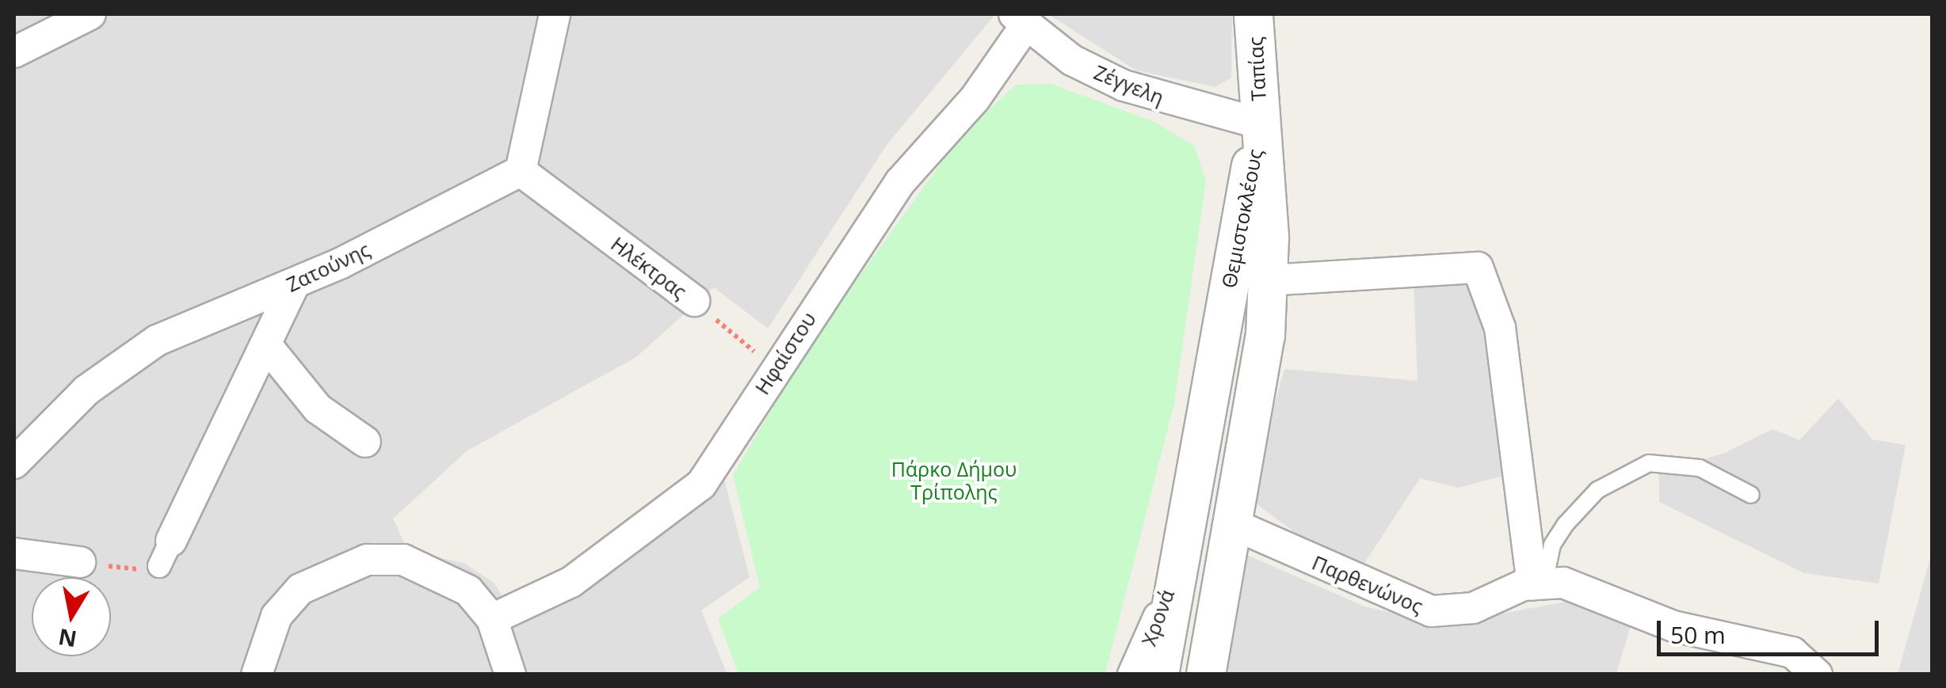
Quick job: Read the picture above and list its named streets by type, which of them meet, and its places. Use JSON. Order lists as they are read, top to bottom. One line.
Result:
{"streets":{"street":["Ταπίας","Ζέγγελη","Θεμιστοκλέους","Ζατούνης","Ηλέκτρας","Ηφαίστου","Παρθενώνος","Χρονά"]},"crossings":[["Ταπίας","Ζέγγελη"],["Ταπίας","Θεμιστοκλέους"],["Ζέγγελη","Θεμιστοκλέους"],["Ζέγγελη","Ηφαίστου"],["Θεμιστοκλέους","Παρθενώνος"],["Θεμιστοκλέους","Χρονά"],["Ζατούνης","Ηλέκτρας"],["Ηλέκτρας","Ηφαίστου"]],"parks":["Πάρκο Δήμου Τρίπολης"],"scale_bar":"50 m","north":"bottom"}
